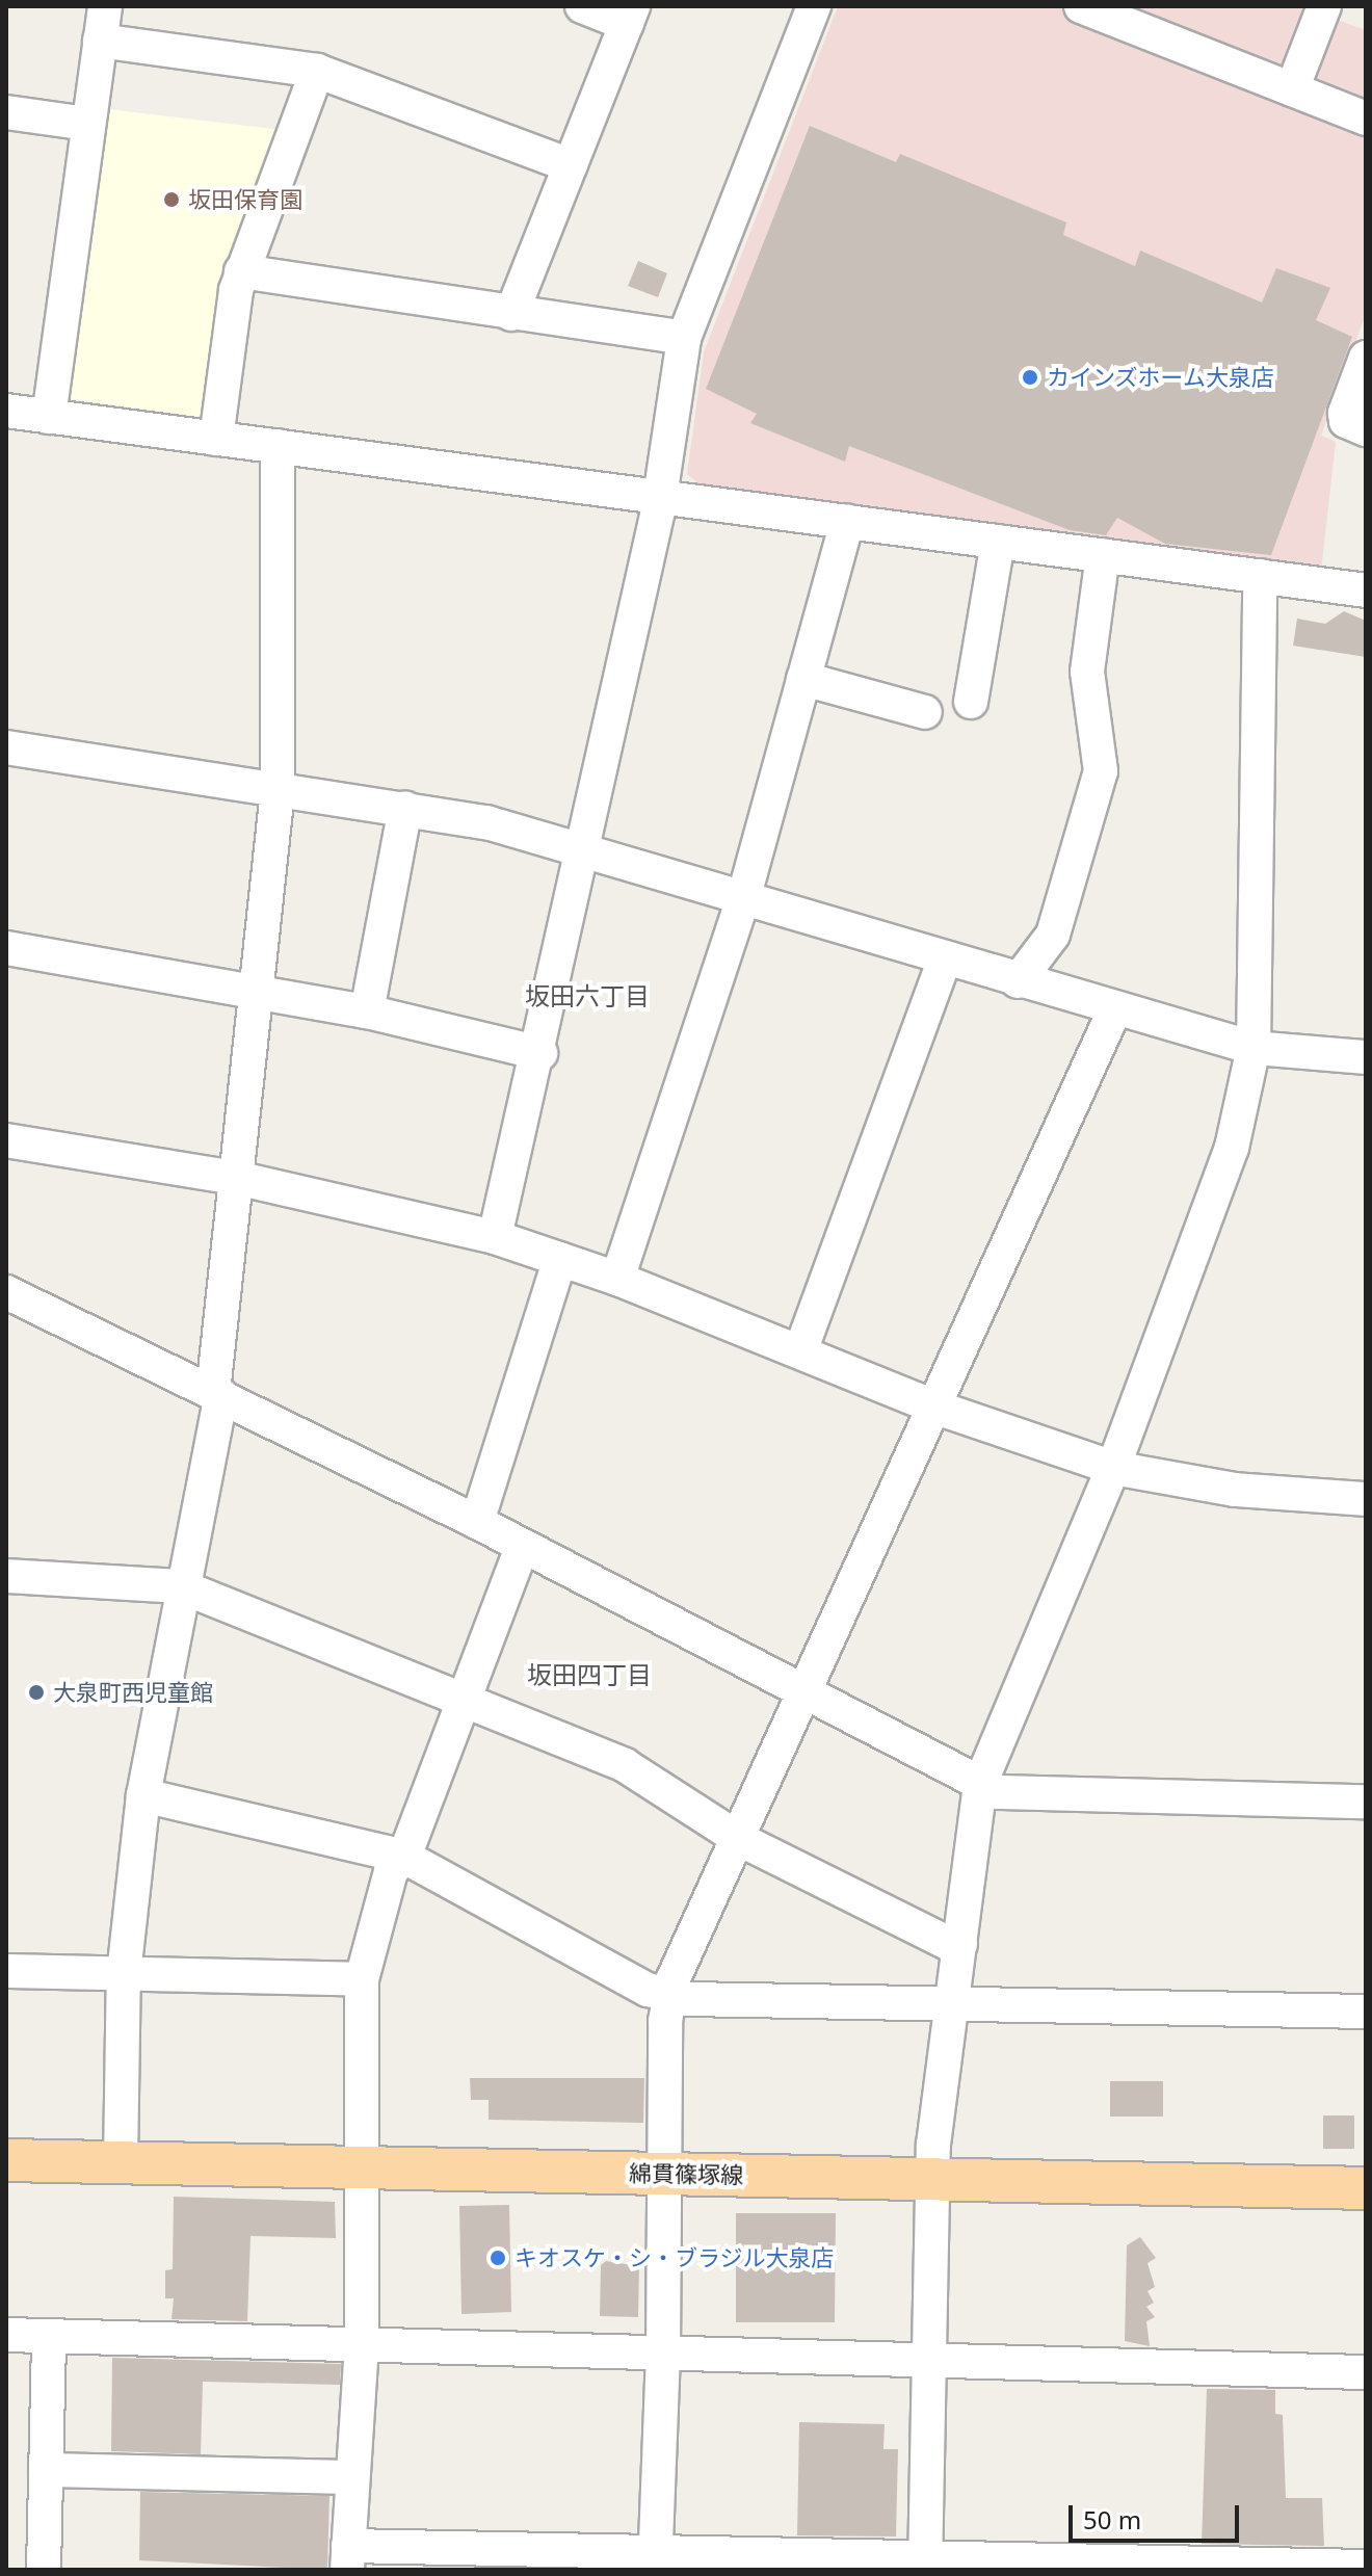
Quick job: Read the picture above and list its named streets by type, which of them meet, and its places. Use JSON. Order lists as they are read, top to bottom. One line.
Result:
{"streets":{"main road":["綿貫篠塚線"]},"districts":["坂田六丁目","坂田四丁目"],"places":["坂田保育園","カインズホーム大泉店","大泉町西児童館","キオスケ・シ・ブラジル大泉店"],"scale_bar":"50 m"}
